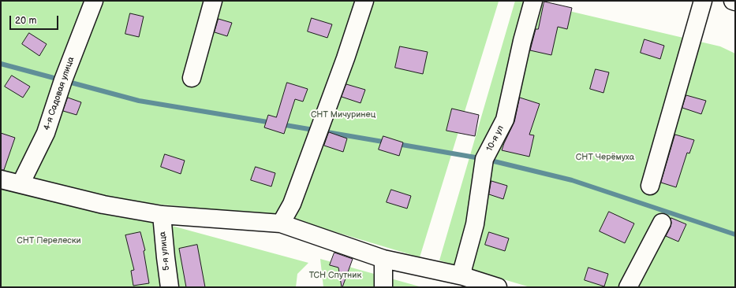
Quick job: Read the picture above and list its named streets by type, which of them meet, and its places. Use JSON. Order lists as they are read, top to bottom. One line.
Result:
{"streets":{"street":["4-я Садовая улица","10-я ул","5-я улица"]},"parks":["СНТ Мичуринец","СНТ Черёмуха","СНТ Перелески","ТСН Спутник"],"scale_bar":"20 m"}
